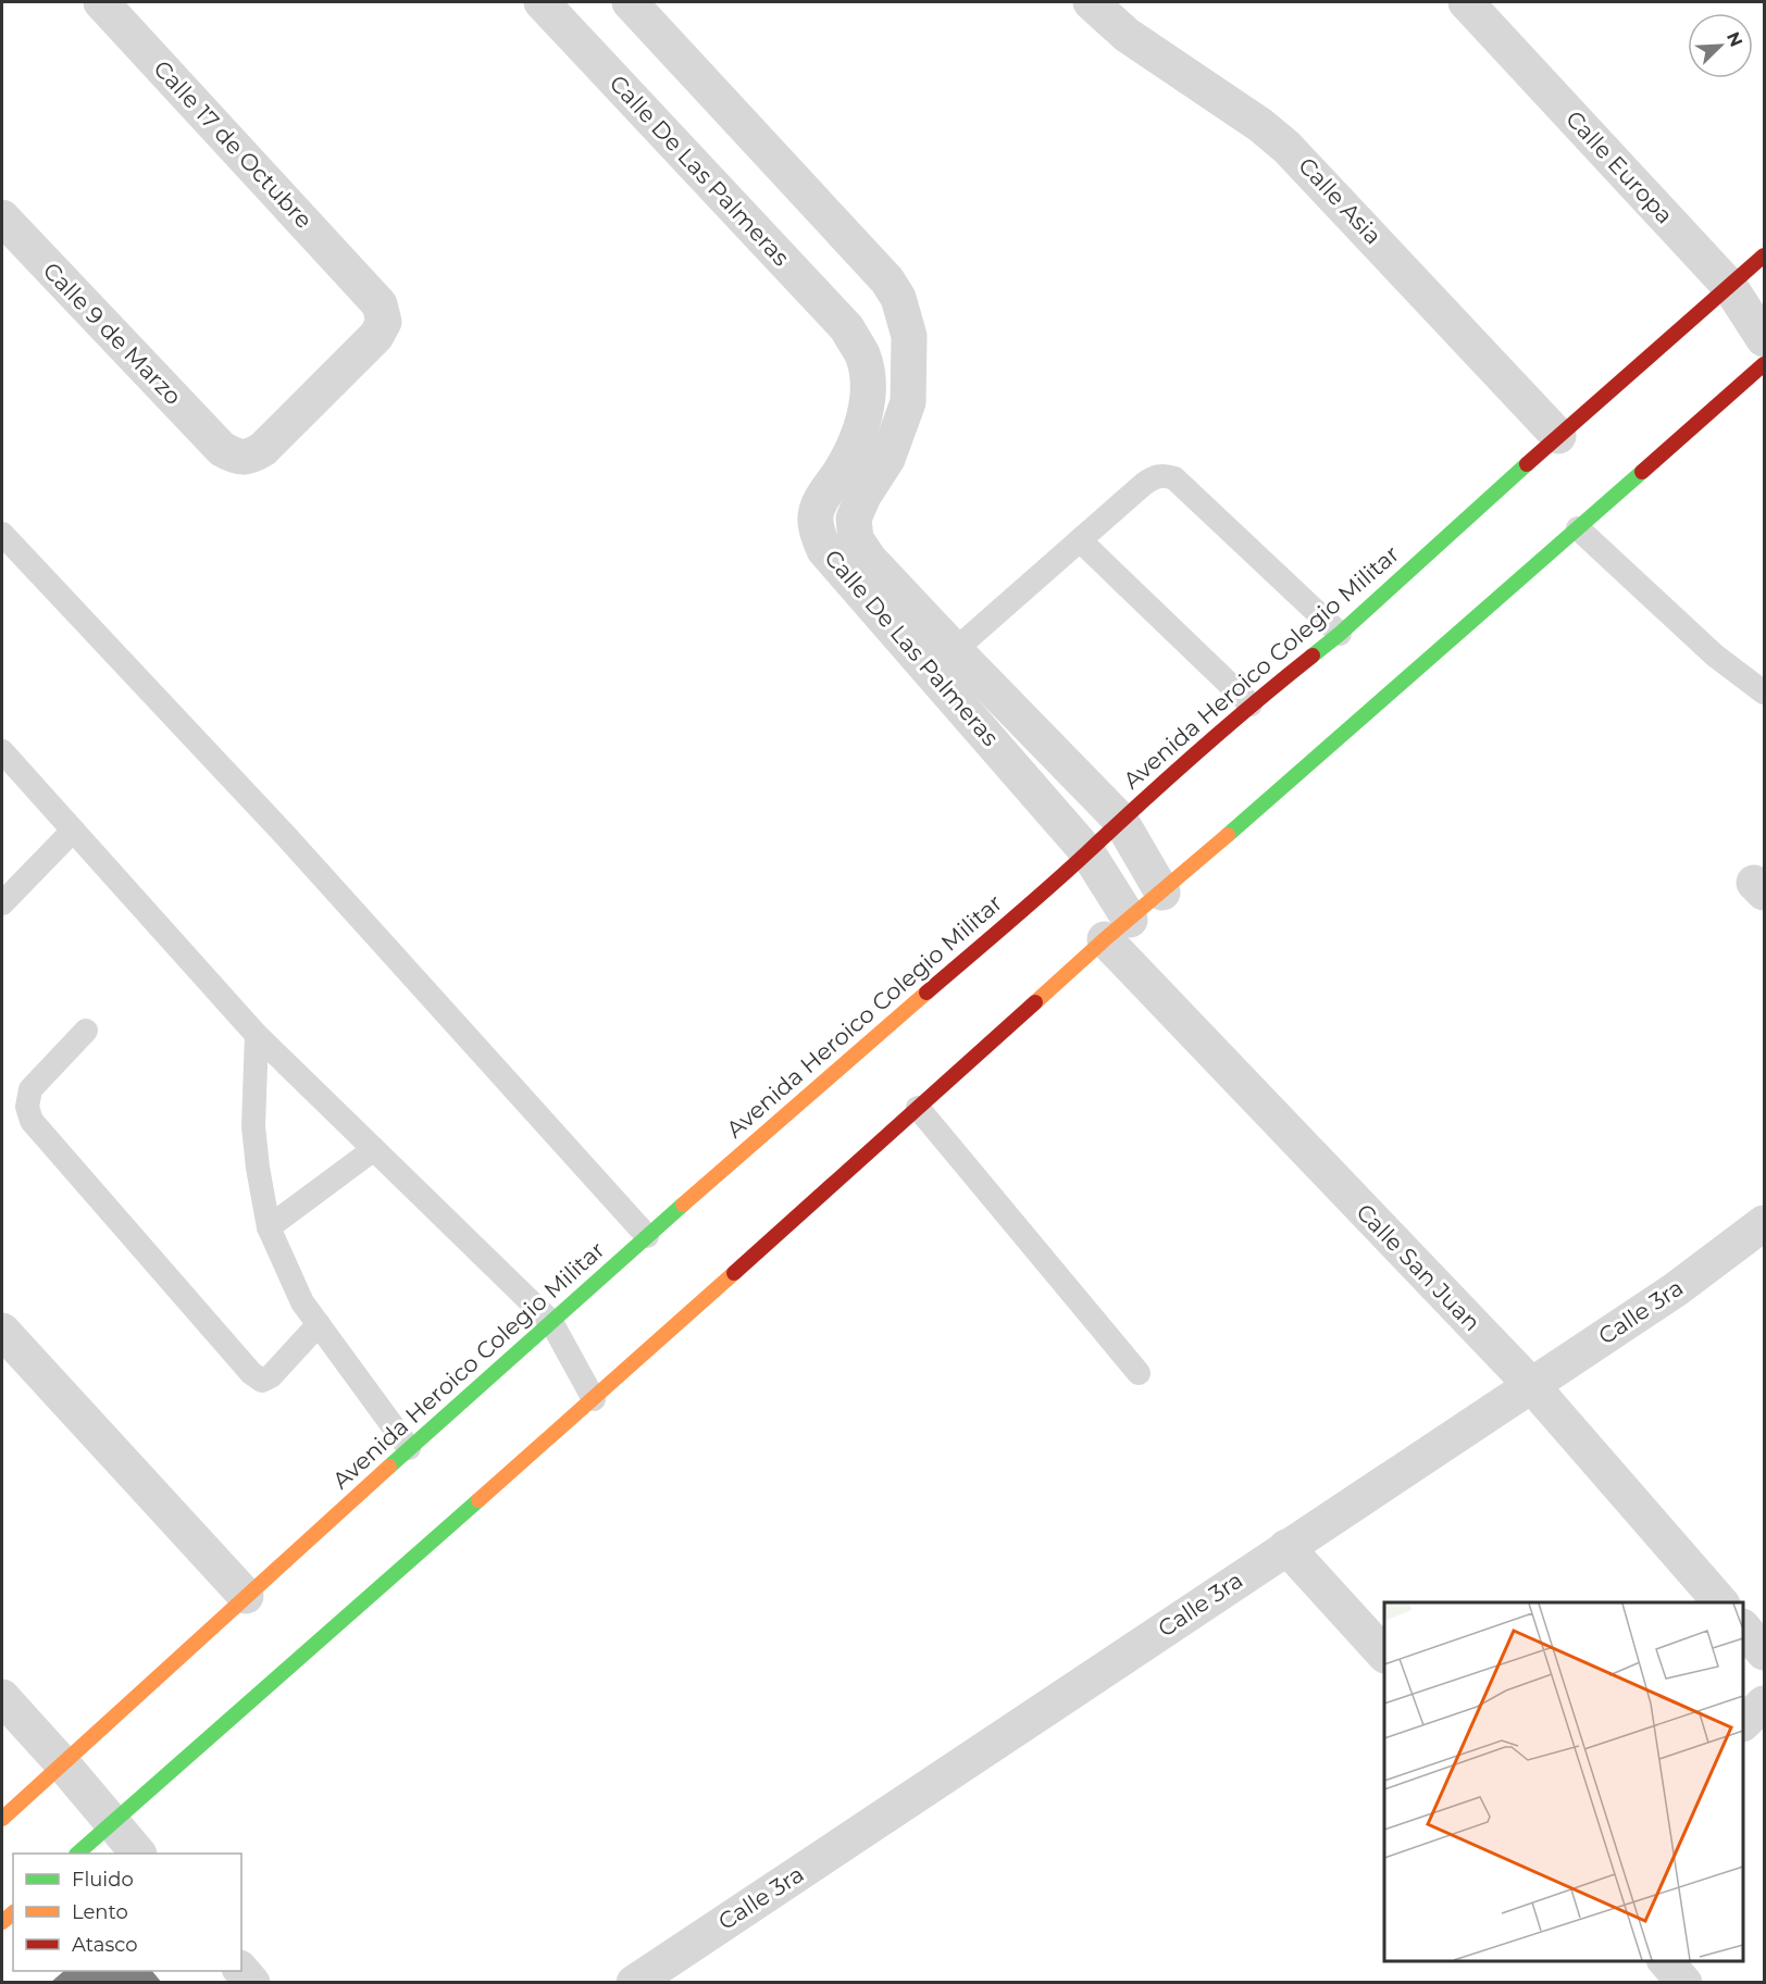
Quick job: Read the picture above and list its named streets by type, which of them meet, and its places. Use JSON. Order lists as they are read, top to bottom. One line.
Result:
{"streets":{"main road":["Avenida Heroico Colegio Militar"],"street":["Calle 17 de Octubre","Calle Europa","Calle De Las Palmeras","Calle Asia","Calle 9 de Marzo","Calle San Juan","Calle 3ra"]},"crossings":[["Calle 17 de Octubre","Calle 9 de Marzo"],["Calle Europa","Avenida Heroico Colegio Militar"],["Calle De Las Palmeras","Avenida Heroico Colegio Militar"],["Calle De Las Palmeras","Calle San Juan"],["Calle Asia","Avenida Heroico Colegio Militar"],["Calle San Juan","Calle 3ra"]],"legend":["Fluido","Lento","Atasco"],"north":"top right"}
